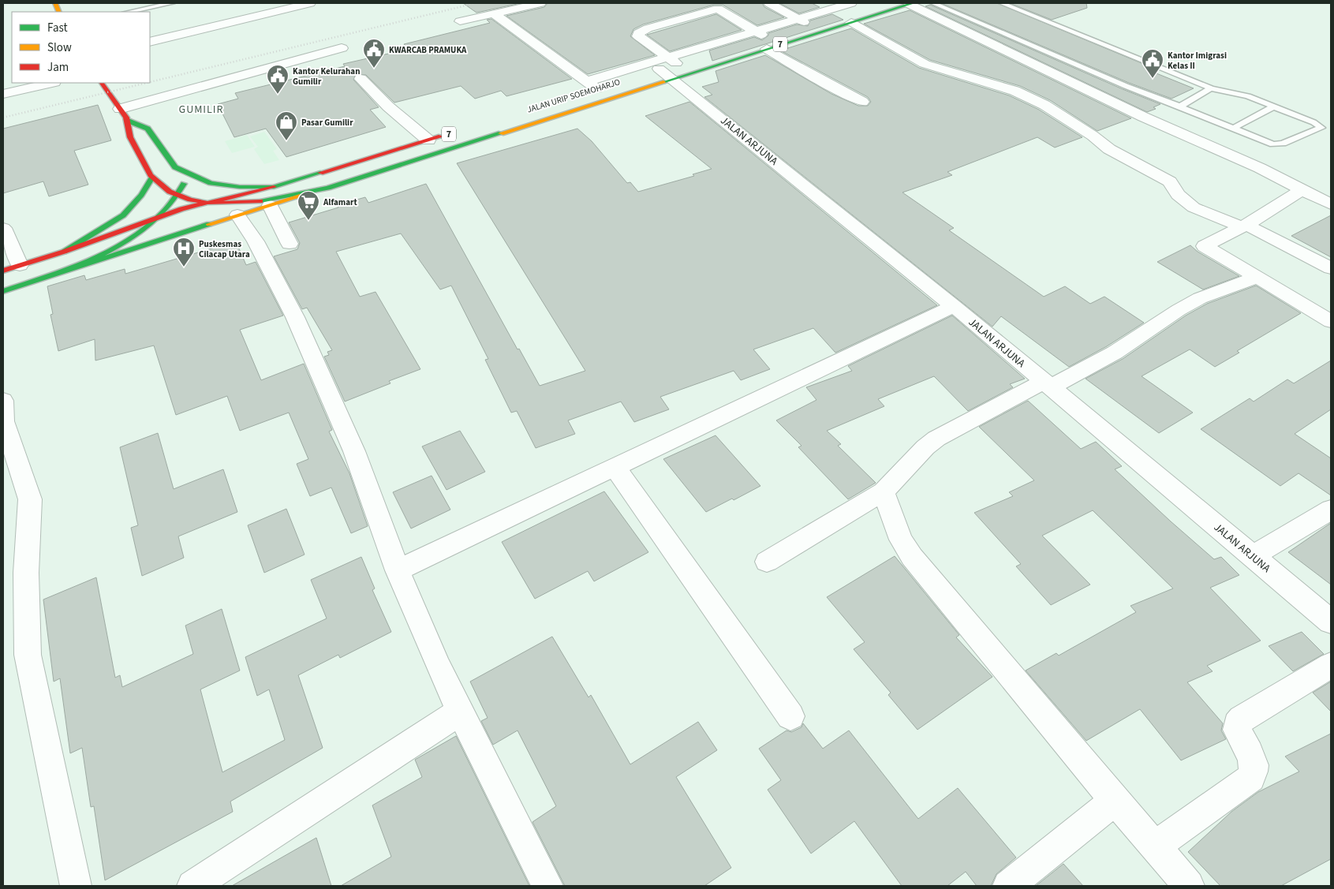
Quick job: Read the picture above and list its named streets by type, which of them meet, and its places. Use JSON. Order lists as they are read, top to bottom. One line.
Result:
{"streets":{"main road":["7","JALAN URIP SOEMOHARJO"],"street":["JALAN ARJUNA"]},"crossings":[["7","JALAN URIP SOEMOHARJO"],["JALAN URIP SOEMOHARJO","JALAN ARJUNA"]],"districts":["GUMILIR"],"places":{"public building":["KWARCAB PRAMUKA","Kantor Imigrasi Kelas II","Kantor Kelurahan Gumilir"],"shop":["Pasar Gumilir"],"supermarket":["Alfamart"],"hospital":["Puskesmas Cilacap Utara"]},"legend":["Fast","Slow","Jam"]}
